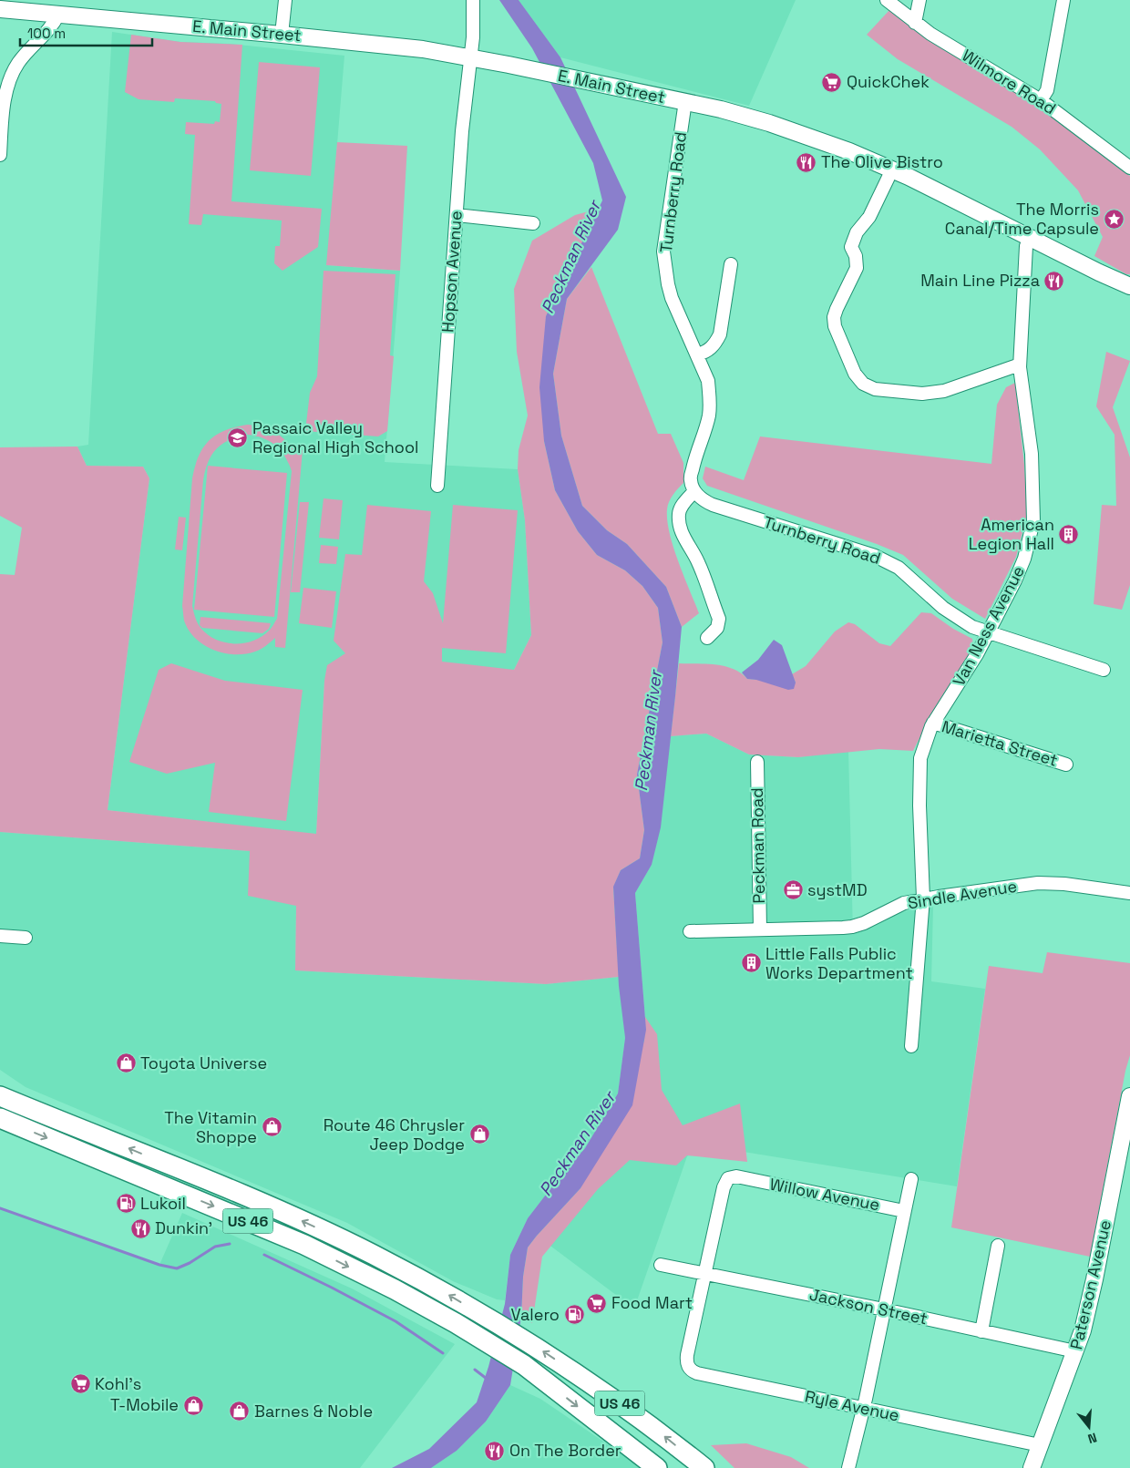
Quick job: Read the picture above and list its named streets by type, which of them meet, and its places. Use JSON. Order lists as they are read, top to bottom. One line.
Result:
{"streets":{"highway":["US 46"],"main road":["E. Main Street","Paterson Avenue"],"street":["Wilmore Road","Turnberry Road","Hopson Avenue","Van Ness Avenue","Marietta Street","Peckman Road","Sindle Avenue","Willow Avenue","Jackson Street","Ryle Avenue"]},"crossings":[["E. Main Street","Turnberry Road"],["E. Main Street","Hopson Avenue"],["E. Main Street","Van Ness Avenue"],["Turnberry Road","Van Ness Avenue"],["Van Ness Avenue","Marietta Street"],["Van Ness Avenue","Sindle Avenue"],["Peckman Road","Sindle Avenue"],["Willow Avenue","Jackson Street"],["Willow Avenue","Ryle Avenue"],["Paterson Avenue","Jackson Street"],["Paterson Avenue","Ryle Avenue"],["Jackson Street","Ryle Avenue"]],"water":["Peckman River"],"places":{"supermarket":["QuickChek","Food Mart","Kohl's"],"restaurant":["The Olive Bistro","Main Line Pizza","Dunkin'","On The Border"],"place":["The Morris Canal/Time Capsule"],"school or university":["Passaic Valley Regional High School"],"building":["American Legion Hall","Little Falls Public Works Department"],"office":["systMD"],"shop":["Toyota Universe","The Vitamin Shoppe","Route 46 Chrysler Jeep Dodge","T-Mobile","Barnes & Noble"],"fuel station":["Lukoil","Valero"]},"scale_bar":"100 m","north":"bottom"}
